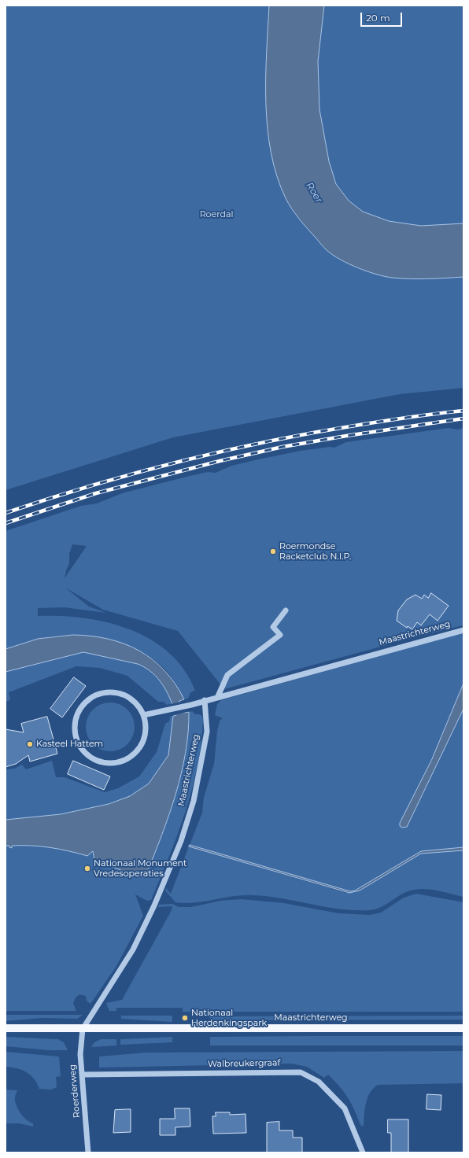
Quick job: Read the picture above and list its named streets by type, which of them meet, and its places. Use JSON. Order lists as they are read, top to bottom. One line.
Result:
{"streets":{"main road":["Maastrichterweg"],"street":["Walbreukergraaf","Roerderweg"]},"crossings":[["Maastrichterweg","Roerderweg"],["Walbreukergraaf","Roerderweg"]],"water":["Roer"],"parks":["Roerdal"],"places":["Roermondse Racketclub N.I.P.","Kasteel Hattem","Nationaal Monument Vredesoperaties","Nationaal Herdenkingspark"],"scale_bar":"20 m"}
